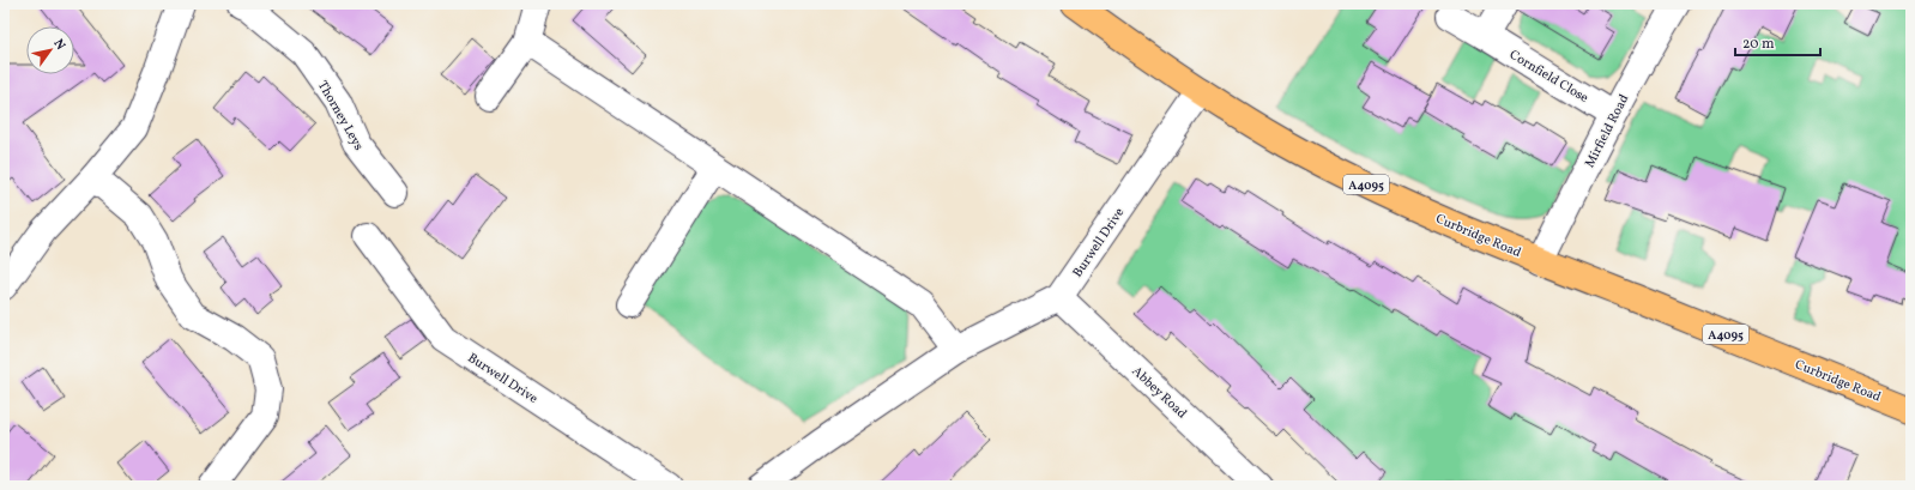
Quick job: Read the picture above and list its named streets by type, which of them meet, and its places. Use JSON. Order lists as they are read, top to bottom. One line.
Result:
{"streets":{"main road":["A4095","Curbridge Road"],"street":["Cornfield Close","Thorney Leys","Mirfield Road","Burwell Drive","Abbey Road"]},"crossings":[["Cornfield Close","Mirfield Road"],["Mirfield Road","Curbridge Road"],["Curbridge Road","Burwell Drive"],["Burwell Drive","Abbey Road"]],"scale_bar":"20 m","north":"top right"}
